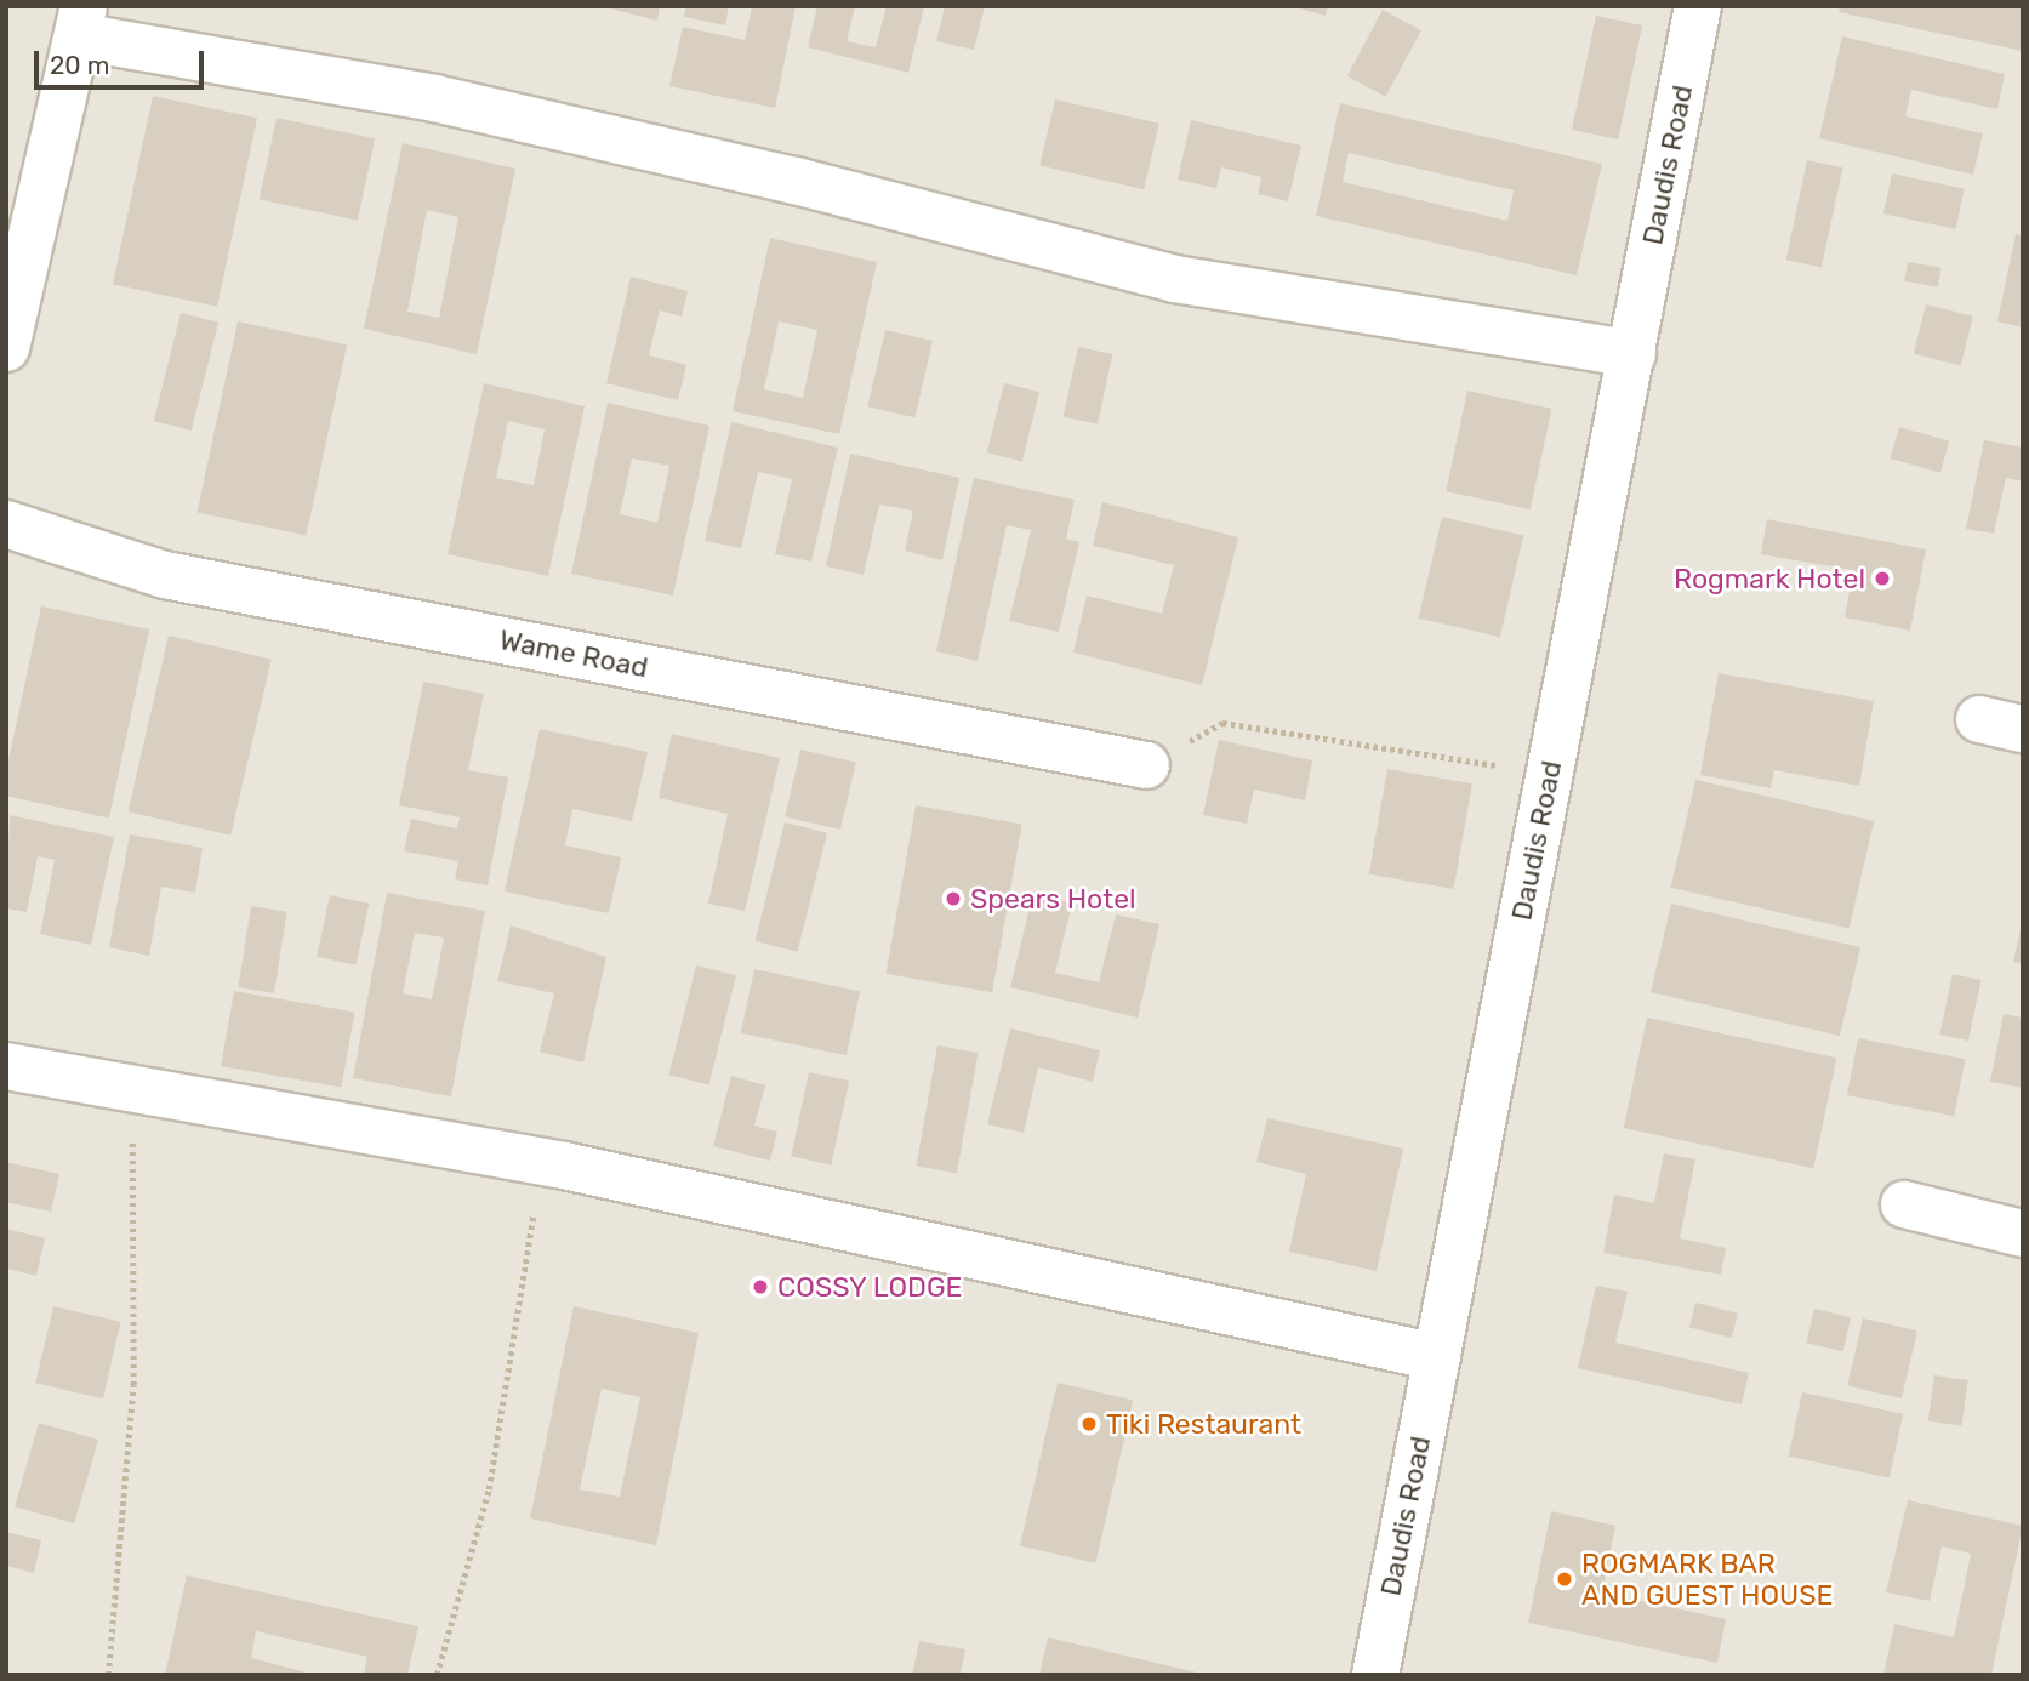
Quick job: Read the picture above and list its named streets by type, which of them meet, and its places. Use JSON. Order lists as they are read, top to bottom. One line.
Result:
{"streets":{"street":["Daudis Road","Wame Road"]},"places":["Rogmark Hotel","Spears Hotel","COSSY LODGE","Tiki Restaurant","ROGMARK BAR AND GUEST HOUSE"],"scale_bar":"20 m"}
